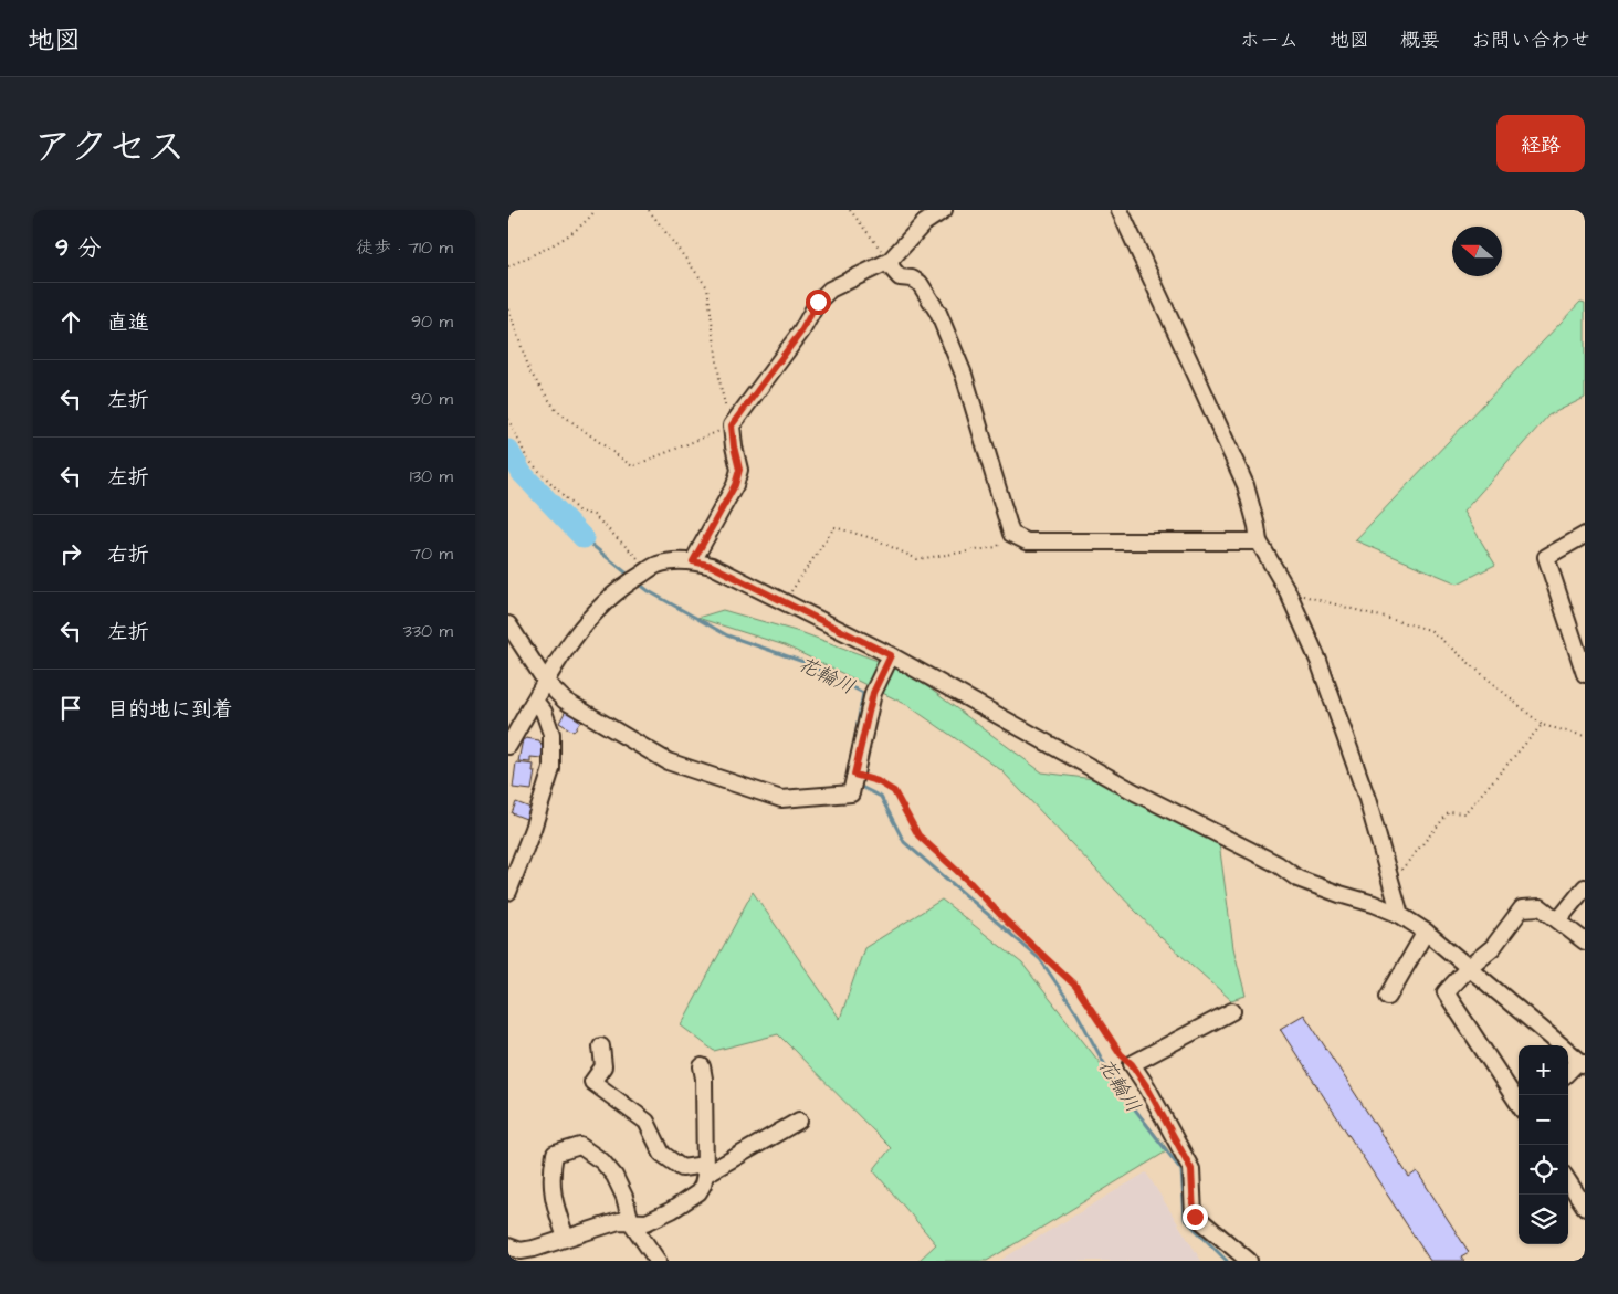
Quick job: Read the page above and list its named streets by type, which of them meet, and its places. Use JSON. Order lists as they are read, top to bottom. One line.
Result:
{"water":["花輪川"],"north":"left","page":{"header":"地図","nav":["ホーム","地図","概要","お問い合わせ"],"title":"アクセス","buttons":"経路","heading":["9 分","徒歩 · 710 m"],"list":[["直進","90 m"],["左折","90 m"],["左折","130 m"],["右折","70 m"],["左折","330 m"],"目的地に到着"],"map_buttons":["+","−"]}}
